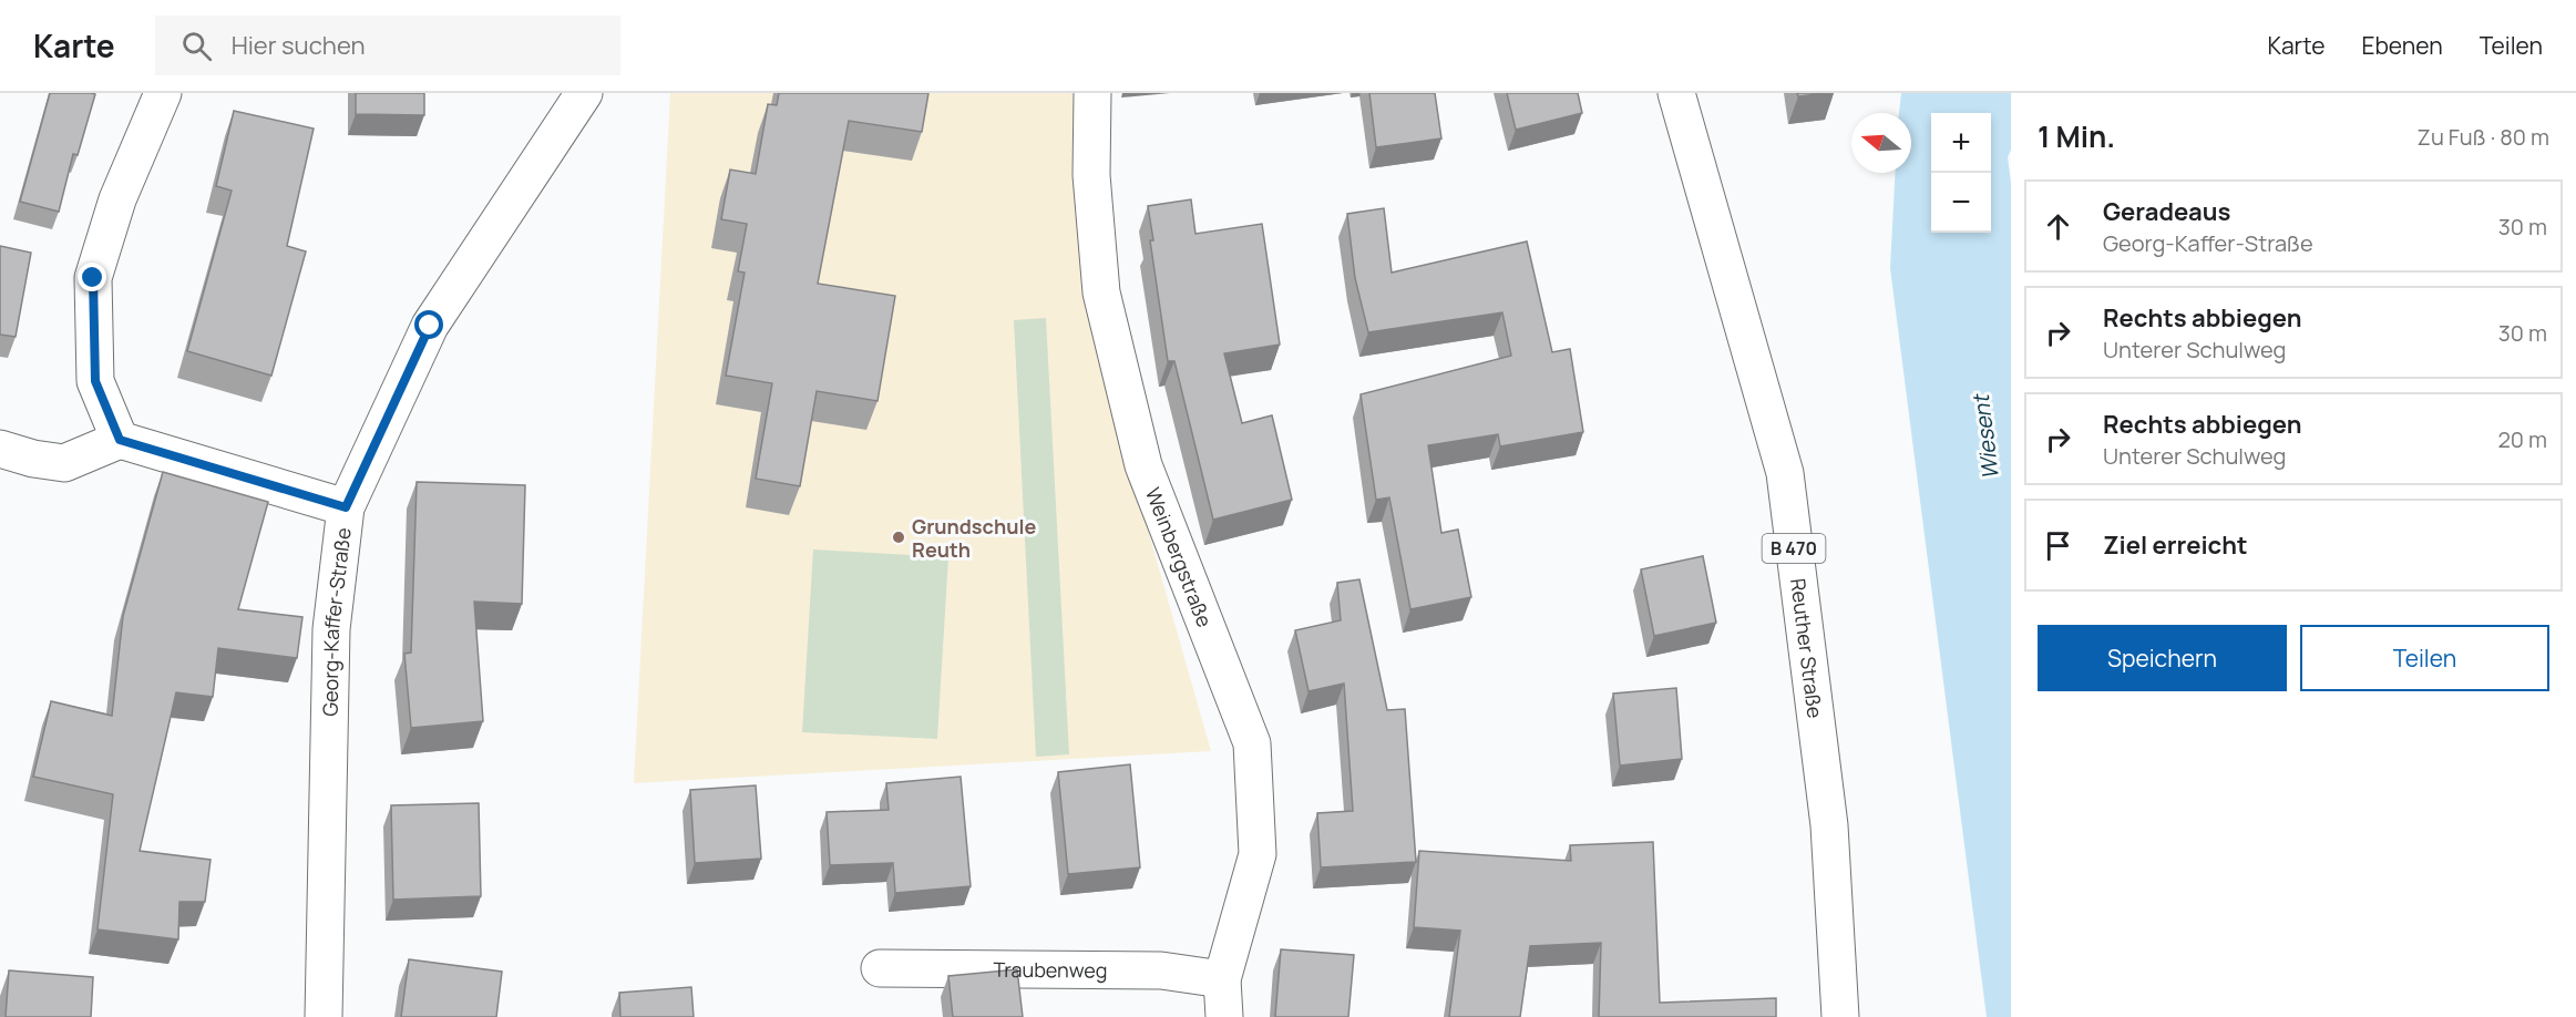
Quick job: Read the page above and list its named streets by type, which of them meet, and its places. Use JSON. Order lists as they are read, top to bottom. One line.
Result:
{"streets":{"street":["B 470","Weinbergstraße","Georg-Kaffer-Straße","Reuther Straße","Traubenweg"]},"crossings":[["Weinbergstraße","Traubenweg"]],"water":["Wiesent"],"places":["Grundschule Reuth"],"north":"left","page":{"header":"Karte","search":"Hier suchen","nav":["Karte","Ebenen","Teilen"],"heading":["1 Min.","Zu Fuß · 80 m"],"map_buttons":["+","−"],"list":[["Geradeaus","Georg-Kaffer-Straße","30 m"],["Rechts abbiegen","Unterer Schulweg","30 m"],["Rechts abbiegen","Unterer Schulweg","20 m"],"Ziel erreicht"],"buttons":["Speichern","Teilen"]}}
